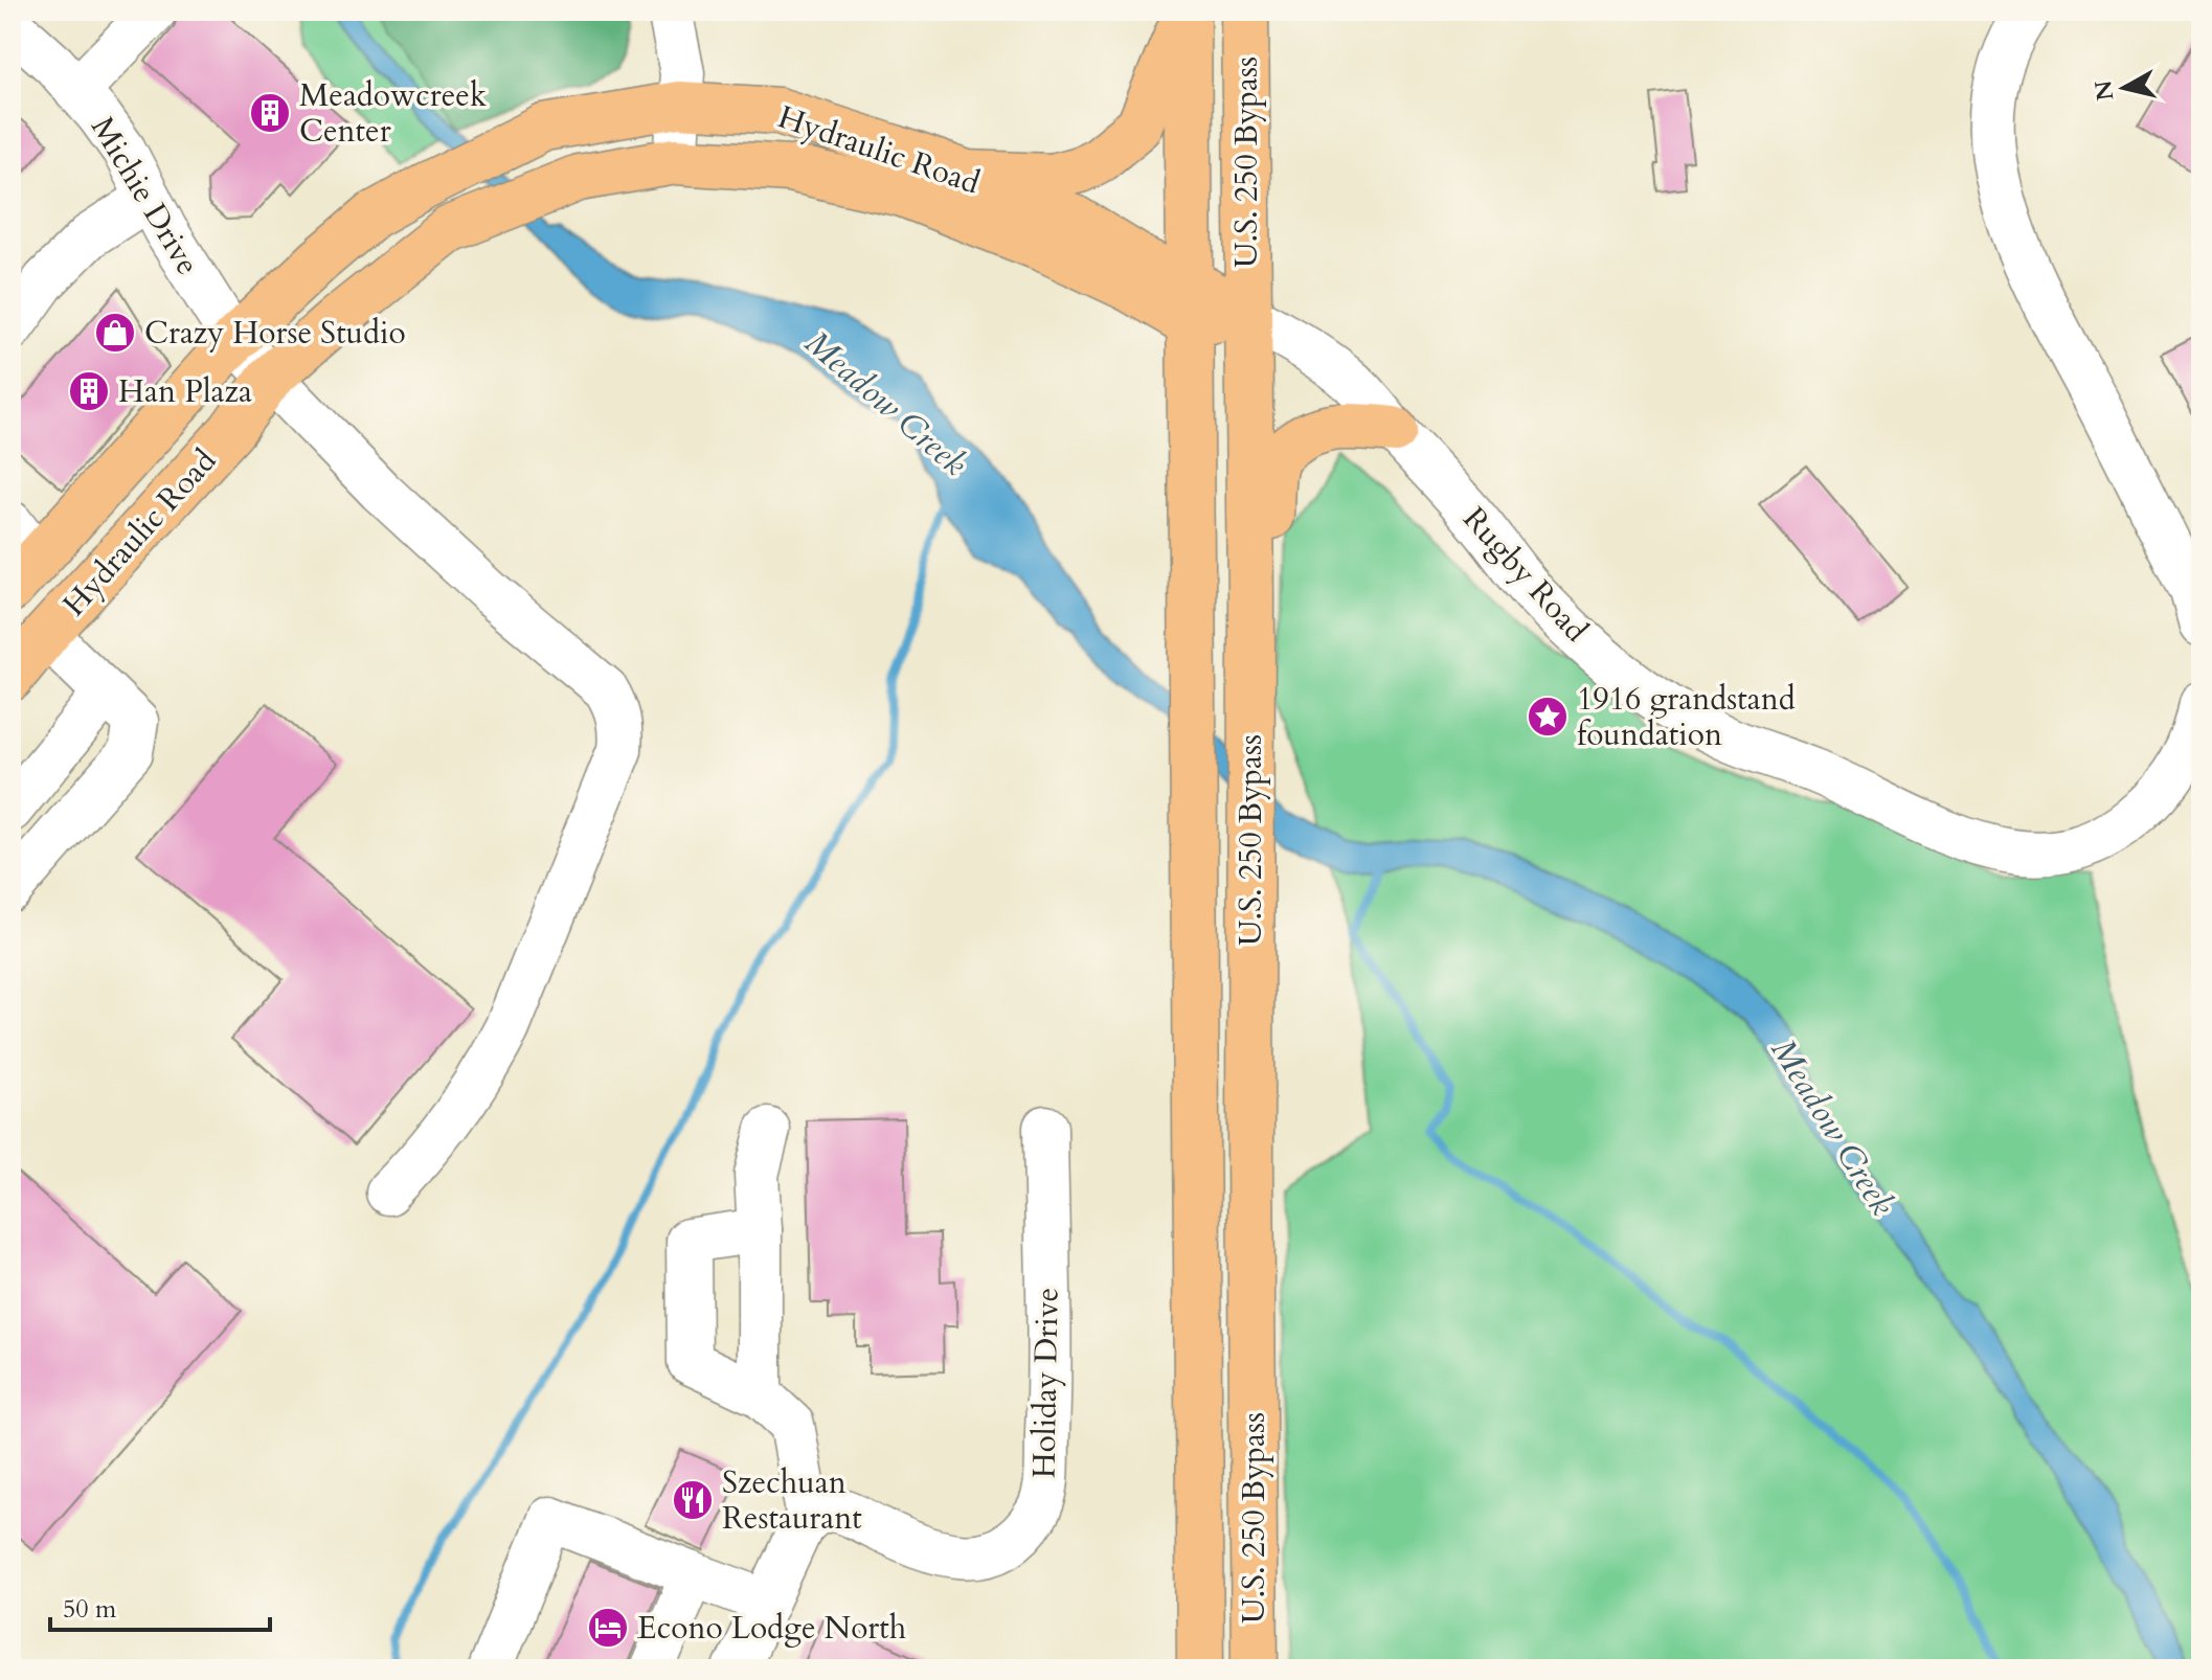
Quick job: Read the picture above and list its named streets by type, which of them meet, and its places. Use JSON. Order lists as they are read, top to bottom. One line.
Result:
{"streets":{"main road":["Hydraulic Road","U.S. 250 Bypass"],"street":["Michie Drive","Rugby Road","Holiday Drive"]},"crossings":[["Hydraulic Road","U.S. 250 Bypass"],["Hydraulic Road","Michie Drive"],["U.S. 250 Bypass","Rugby Road"]],"water":["Meadow Creek"],"places":{"building":["Meadowcreek Center","Han Plaza"],"shop":["Crazy Horse Studio"],"place":["1916 grandstand foundation"],"restaurant":["Szechuan Restaurant"],"hotel":["Econo Lodge North"]},"scale_bar":"50 m","north":"left"}
